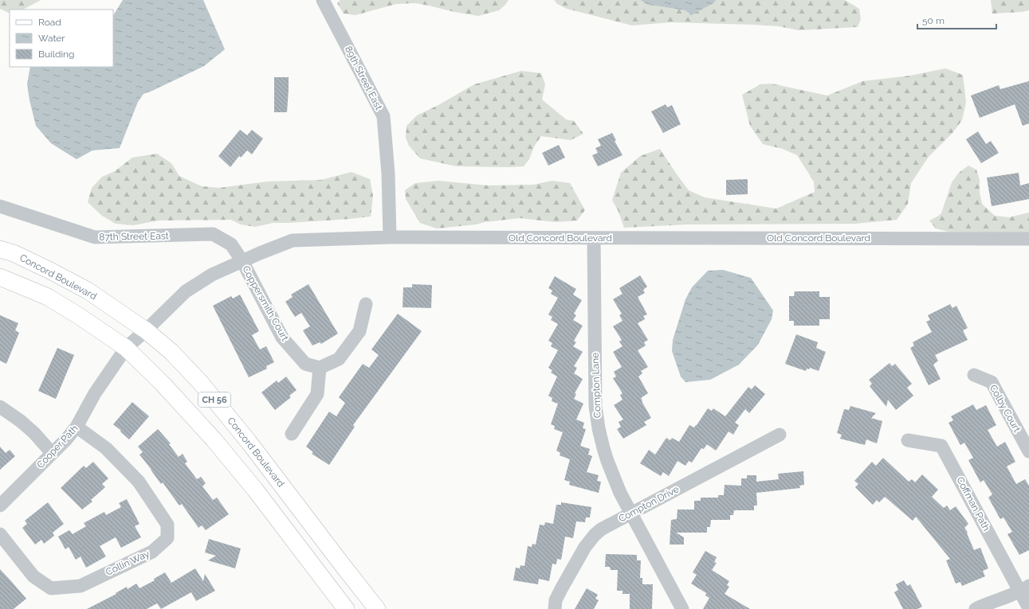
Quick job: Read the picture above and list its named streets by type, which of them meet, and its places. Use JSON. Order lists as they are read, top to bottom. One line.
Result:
{"streets":{"main road":["Concord Boulevard","CH 56"],"street":["89th Street East","87th Street East","Old Concord Boulevard","Coppersmith Court","Compton Lane","Colby Court","Cooper Path","Compton Drive","Coffman Path","Collin Way"]},"crossings":[["89th Street East","Old Concord Boulevard"],["87th Street East","Old Concord Boulevard"],["87th Street East","Coppersmith Court"],["Old Concord Boulevard","Concord Boulevard"],["Old Concord Boulevard","Coppersmith Court"],["Old Concord Boulevard","Compton Lane"],["Old Concord Boulevard","CH 56"],["Old Concord Boulevard","Cooper Path"],["Compton Lane","Compton Drive"],["CH 56","Cooper Path"],["Cooper Path","Collin Way"]],"legend":["Road","Water","Building"],"scale_bar":"50 m"}
